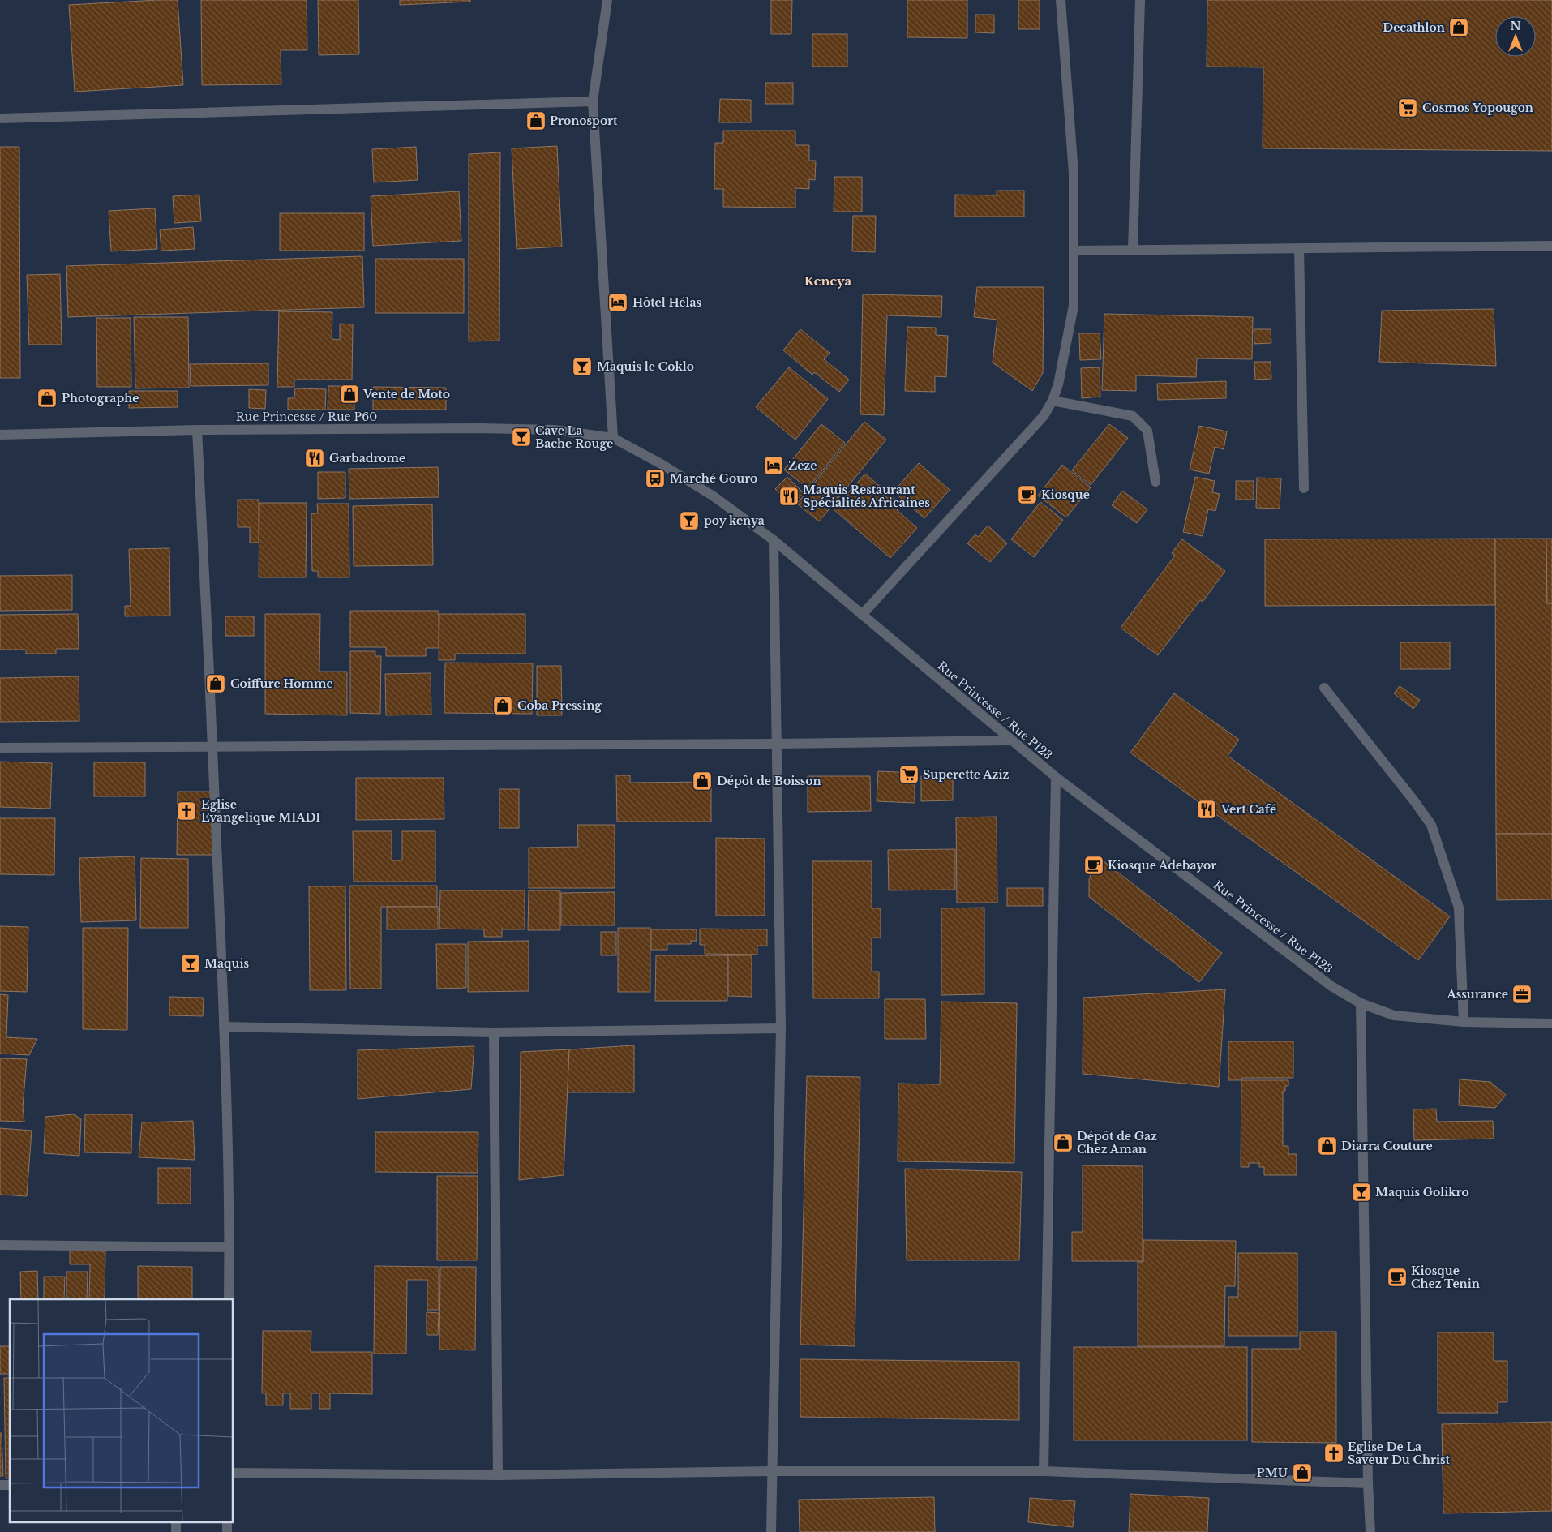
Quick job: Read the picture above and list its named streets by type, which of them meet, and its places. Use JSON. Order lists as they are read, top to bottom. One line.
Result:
{"streets":{"street":["Rue Princesse / Rue P60","Rue Princesse / Rue P123"]},"crossings":[["Rue Princesse / Rue P60","Rue Princesse / Rue P123"]],"districts":["Keneya"],"places":{"shop":["Decathlon","Pronosport","Vente de Moto","Photographe","Coiffure Homme","Coba Pressing","Dépôt de Boisson","Dépôt de Gaz Chez Aman","Diarra Couture","PMU"],"supermarket":["Cosmos Yopougon","Superette Aziz"],"hotel":["Hôtel Hélas","Zeze"],"bar":["Maquis le Coklo","Cave La Bache Rouge","poy kenya","Maquis","Maquis Golikro"],"restaurant":["Garbadrome","Maquis Restaurant Spécialités Africaines","Vert Café"],"bus stop":["Marché Gouro"],"cafe":["Kiosque","Kiosque Adebayor","Kiosque Chez Tenin"],"church":["Eglise Evangelique MIADI","Eglise De La Saveur Du Christ"],"office":["Assurance"]},"north":"top"}
